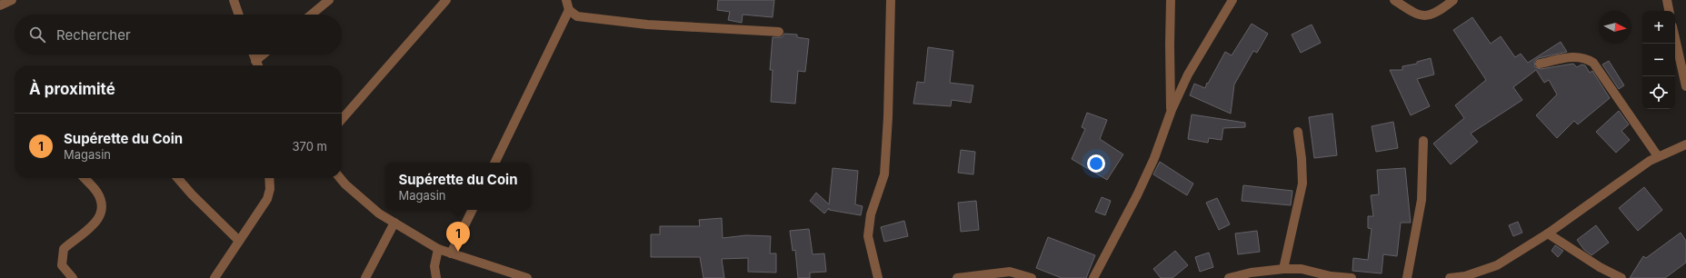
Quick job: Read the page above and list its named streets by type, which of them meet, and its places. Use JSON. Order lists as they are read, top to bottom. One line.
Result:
{"north":"right","page":{"map_buttons":["+","−"],"search":"Rechercher","heading":"À proximité","list":[{"mark":"1","name":"Supérette du Coin","note":"Magasin","value":"370 m"}],"popup":["Supérette du Coin","Magasin"],"pins":"1"}}
